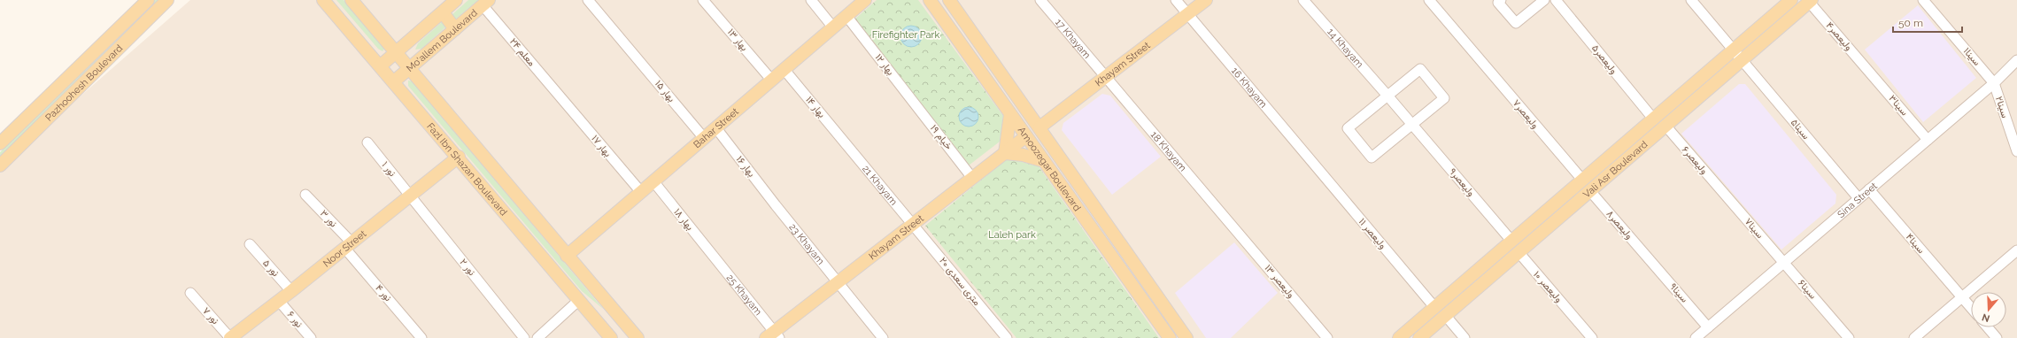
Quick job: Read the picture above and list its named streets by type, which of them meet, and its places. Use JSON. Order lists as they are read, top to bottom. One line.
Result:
{"streets":{"main road":["Mo'allem Boulevard","Khayam Street","Pazhoohesh Boulevard","Bahar Street","Fazl Ibn Shazan Boulevard","Amoozegar Boulevard","Vali Asr Boulevard","Noor Street"],"street":["ولیعصر۴","17 Khayam","بهار ۱۳","14 Khayam","معلم ۲۴","سینا۱","ولیعصر۵","بهار ۱۲","16 Khayam","بهار ۱۵","سینا۳","بهار ۱۴","سینا۲","ولیعصر۷","سینا۵","خیام ۱۹","بهار ۱۷","18 Khayam","ولیعصر۶","بهار ۱۶","نور ۱","ولیعصر۹","21 Khayam","Sina Street","نور ۳","بهار ۱۸","ولیعصر۸","سینا۷","ولیعصر ۱۱","23 Khayam","سینا۴","نور ۲","نور ۵","۲۰ متری سعدی","ولیعصر ۱۳","ولیعصر ۱۰","سینا۶","نور ۴","سینا۹","25 Khayam","نور ۷","نور ۶"]},"crossings":[["ولیعصر۴","سینا۳"],["ولیعصر۴","Vali Asr Boulevard"],["17 Khayam","Khayam Street"],["17 Khayam","18 Khayam"],["بهار ۱۳","Bahar Street"],["Mo'allem Boulevard","معلم ۲۴"],["Mo'allem Boulevard","Fazl Ibn Shazan Boulevard"],["14 Khayam","ولیعصر۹"],["معلم ۲۴","بهار ۱۷"],["سینا۱","سینا۲"],["سینا۱","Sina Street"],["ولیعصر۵","Vali Asr Boulevard"],["Khayam Street","16 Khayam"],["Khayam Street","خیام ۱۹"],["Khayam Street","18 Khayam"],["Khayam Street","Amoozegar Boulevard"],["Khayam Street","21 Khayam"],["Khayam Street","23 Khayam"],["Khayam Street","۲۰ متری سعدی"],["Khayam Street","25 Khayam"],["بهار ۱۲","Bahar Street"],["بهار ۱۲","خیام ۱۹"],["16 Khayam","ولیعصر ۱۱"],["بهار ۱۵","Bahar Street"],["سینا۳","Sina Street"],["بهار ۱۴","Bahar Street"],["بهار ۱۴","21 Khayam"],["سینا۲","Sina Street"],["ولیعصر۷","Vali Asr Boulevard"],["Bahar Street","بهار ۱۷"],["Bahar Street","بهار ۱۶"],["Bahar Street","Fazl Ibn Shazan Boulevard"],["Bahar Street","بهار ۱۸"],["سینا۵","Vali Asr Boulevard"],["سینا۵","Sina Street"],["18 Khayam","ولیعصر ۱۳"],["ولیعصر۶","Vali Asr Boulevard"],["ولیعصر۶","سینا۷"],["بهار ۱۶","23 Khayam"],["Fazl Ibn Shazan Boulevard","Noor Street"],["نور ۱","Noor Street"],["نور ۱","نور ۲"],["Vali Asr Boulevard","ولیعصر۹"],["Vali Asr Boulevard","ولیعصر۸"],["Vali Asr Boulevard","ولیعصر ۱۱"],["Vali Asr Boulevard","ولیعصر ۱۰"],["21 Khayam","۲۰ متری سعدی"],["Sina Street","سینا۷"],["Sina Street","سینا۴"],["Sina Street","سینا۶"],["Sina Street","سینا۹"],["نور ۳","Noor Street"],["نور ۳","نور ۴"],["بهار ۱۸","25 Khayam"],["ولیعصر۸","سینا۹"],["سینا۷","سینا۶"],["Noor Street","نور ۲"],["Noor Street","نور ۵"],["Noor Street","نور ۴"],["Noor Street","نور ۷"],["Noor Street","نور ۶"]],"parks":["Firefighter Park","Laleh park"],"scale_bar":"50 m","north":"bottom"}
